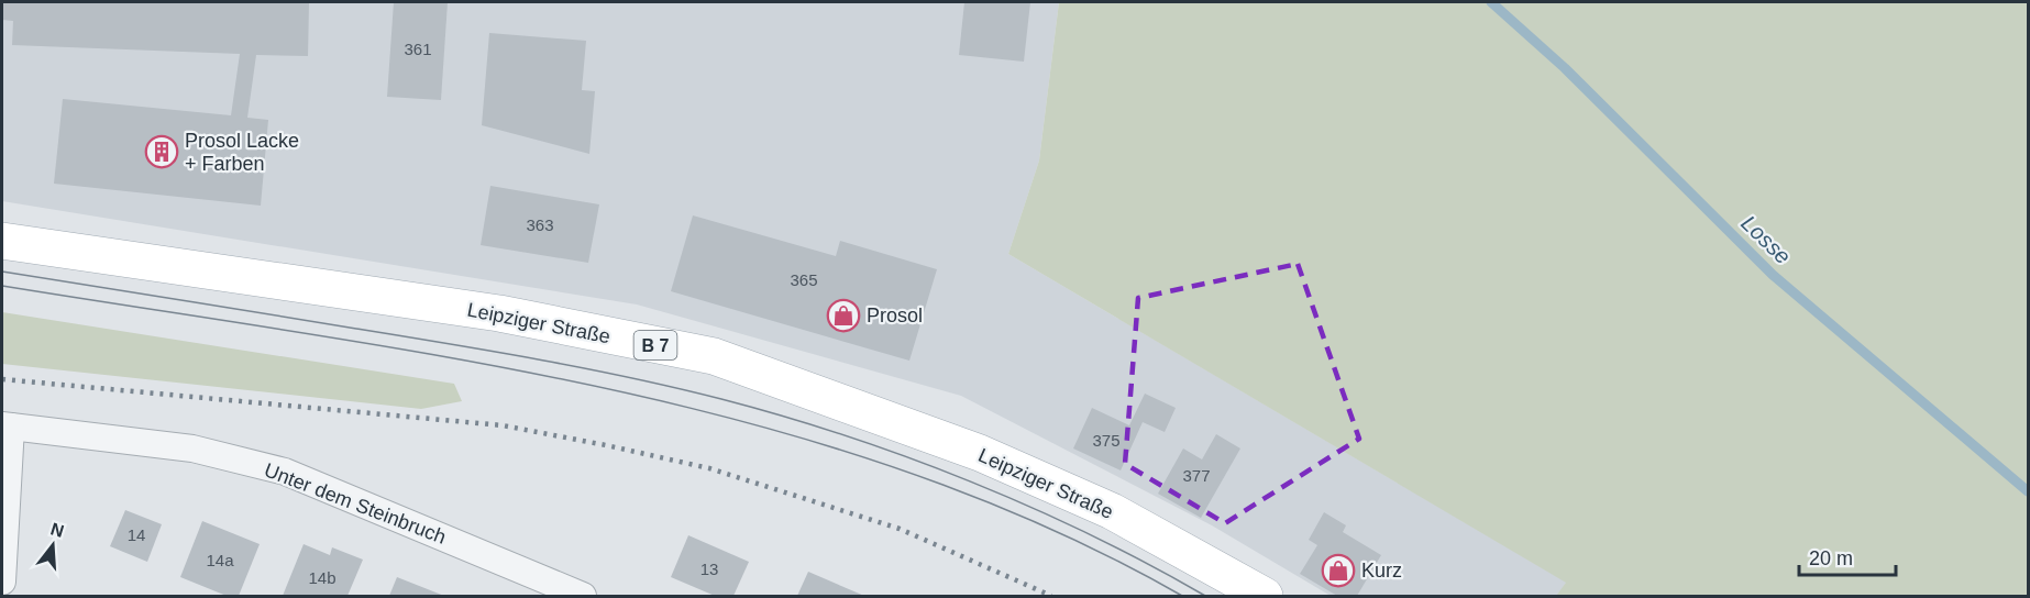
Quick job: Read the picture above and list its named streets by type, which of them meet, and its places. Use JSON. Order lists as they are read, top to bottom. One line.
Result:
{"streets":{"main road":["Leipziger Straße","B 7"],"street":["Unter dem Steinbruch"]},"water":["Losse"],"places":{"building":["Prosol Lacke + Farben"],"shop":["Prosol","Kurz"]},"house_numbers":["361","363","365","375","377","14","14a","13","14b"],"scale_bar":"20 m","north":"top"}
